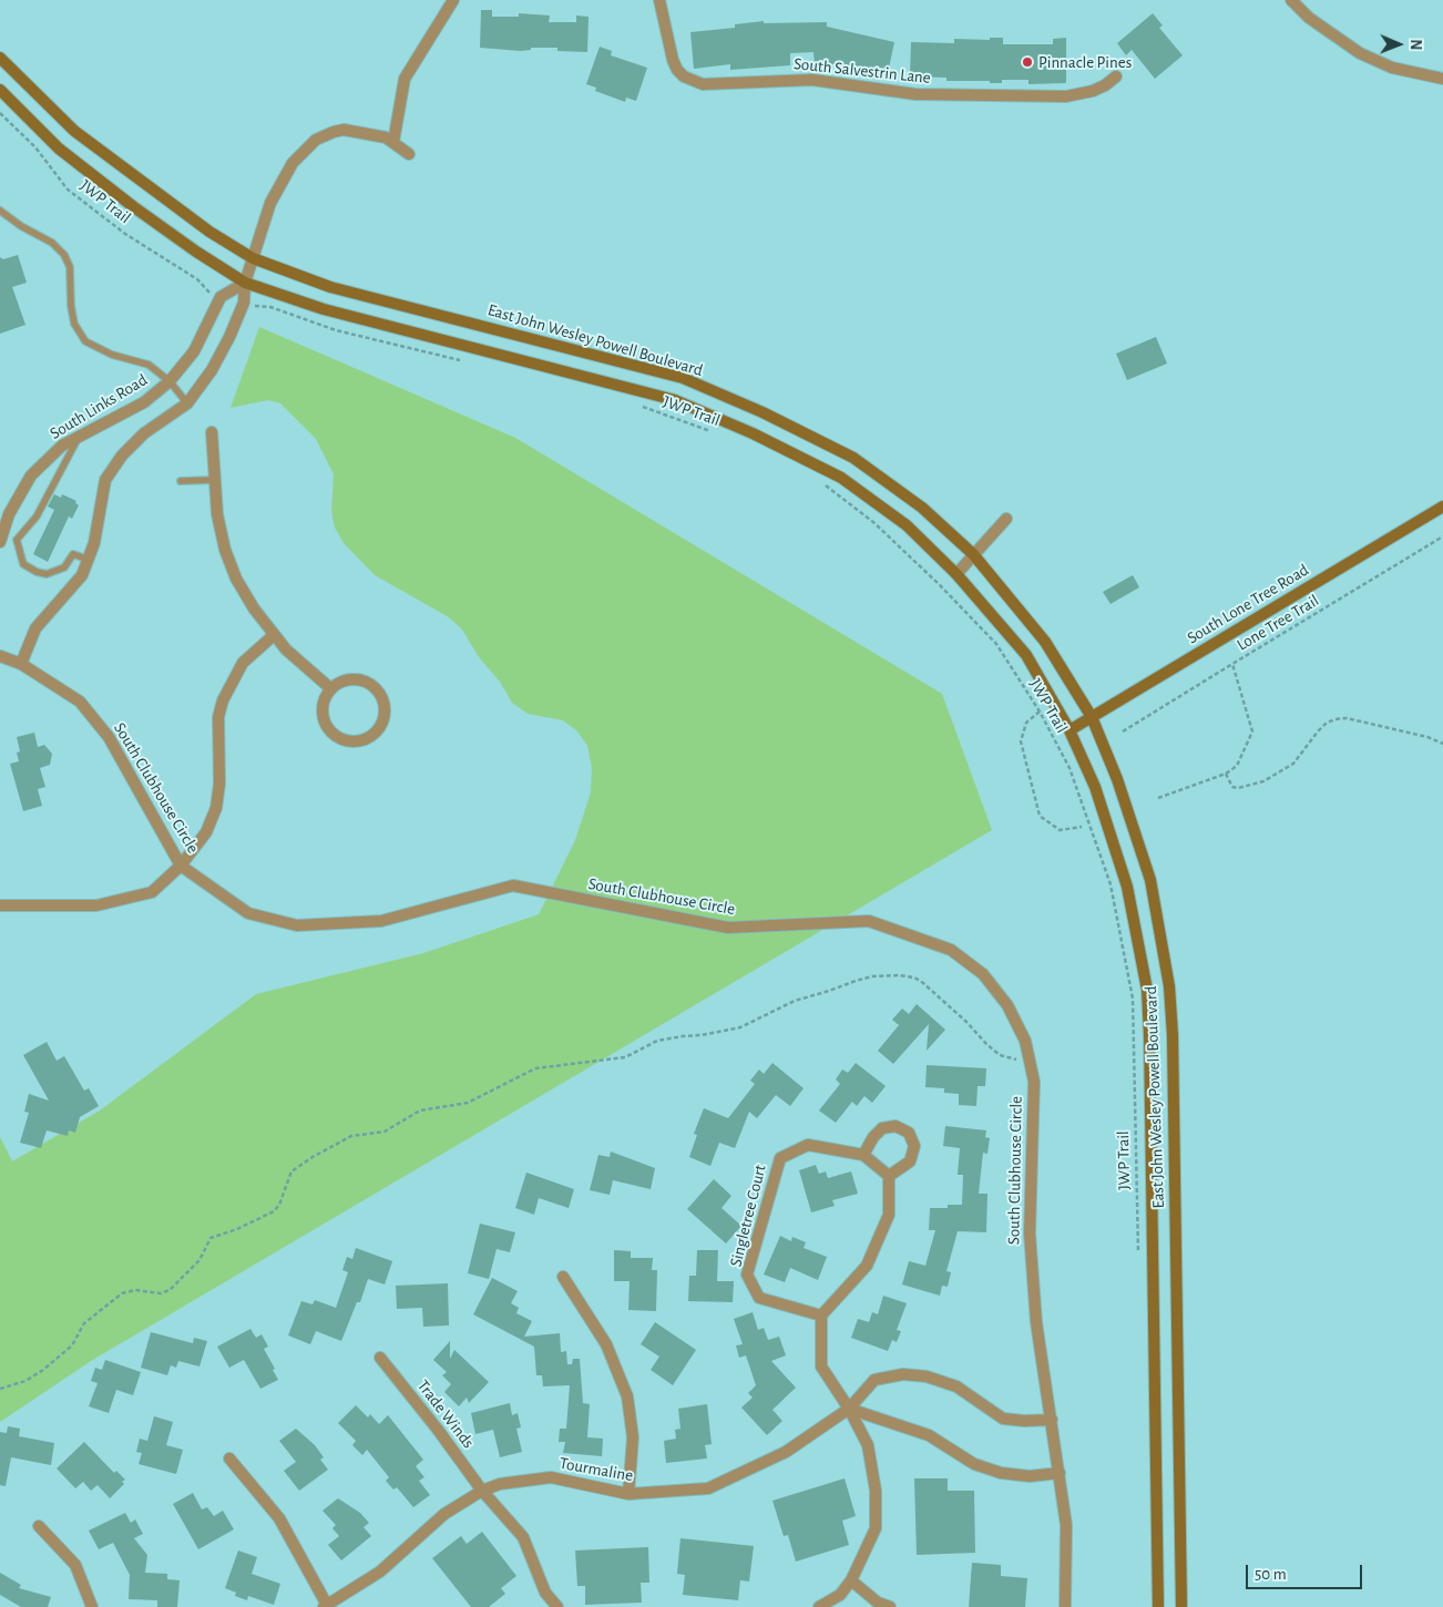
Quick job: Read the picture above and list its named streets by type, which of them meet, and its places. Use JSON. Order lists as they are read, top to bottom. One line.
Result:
{"streets":{"main road":["East John Wesley Powell Boulevard","South Lone Tree Road"],"street":["South Salvestrin Lane","South Links Road","South Clubhouse Circle","Singletree Court","Trade Winds","Tourmaline"],"path":["JWP Trail","Lone Tree Trail"]},"crossings":[["East John Wesley Powell Boulevard","South Links Road"],["East John Wesley Powell Boulevard","South Lone Tree Road"],["South Clubhouse Circle","Tourmaline"],["Trade Winds","Tourmaline"]],"places":["Pinnacle Pines"],"scale_bar":"50 m","north":"right"}
